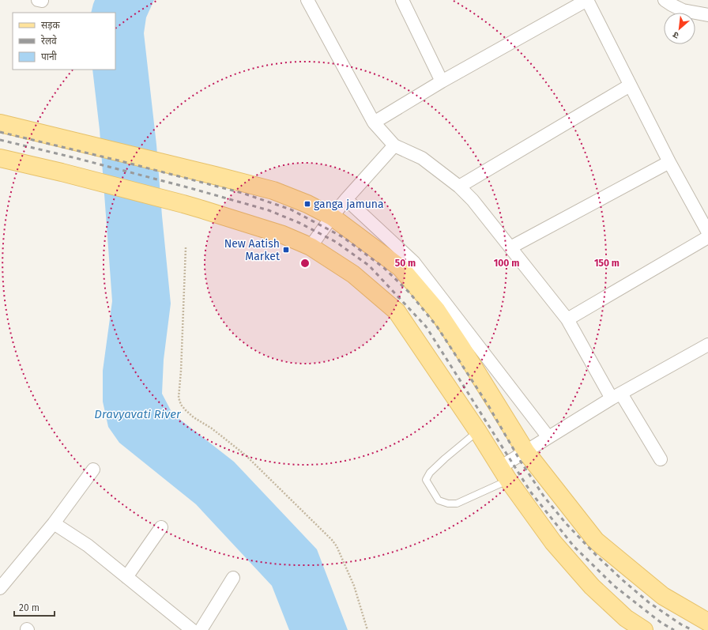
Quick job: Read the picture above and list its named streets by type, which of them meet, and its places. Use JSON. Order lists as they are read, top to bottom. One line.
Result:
{"water":["Dravyavati River"],"places":{"transit":["ganga jamuna","New Aatish Market"]},"legend":["सड़क","रेलवे","पानी"],"scale_bar":"20 m","north":"bottom left","rings":["50 m","100 m","150 m"]}
